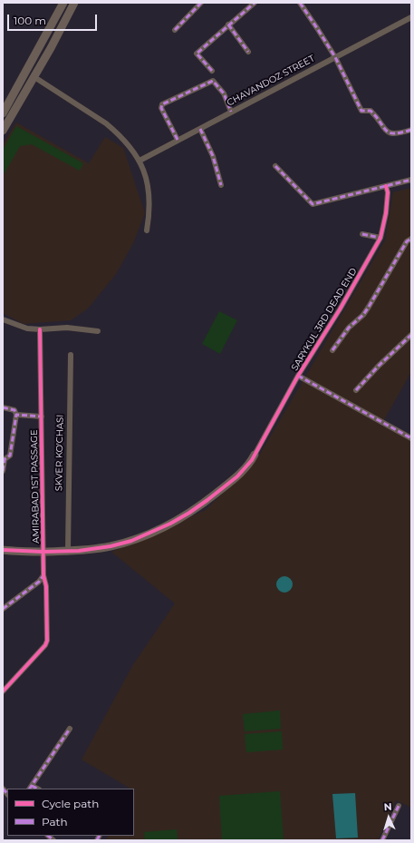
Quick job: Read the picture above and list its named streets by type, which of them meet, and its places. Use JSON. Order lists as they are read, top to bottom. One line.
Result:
{"streets":{"street":["CHAVANDOZ STREET","SARYKUL 3RD DEAD END","SKVER KO'CHASI","AMIRABAD 1ST PASSAGE"]},"legend":["Cycle path","Path"],"scale_bar":"100 m","north":"top"}
